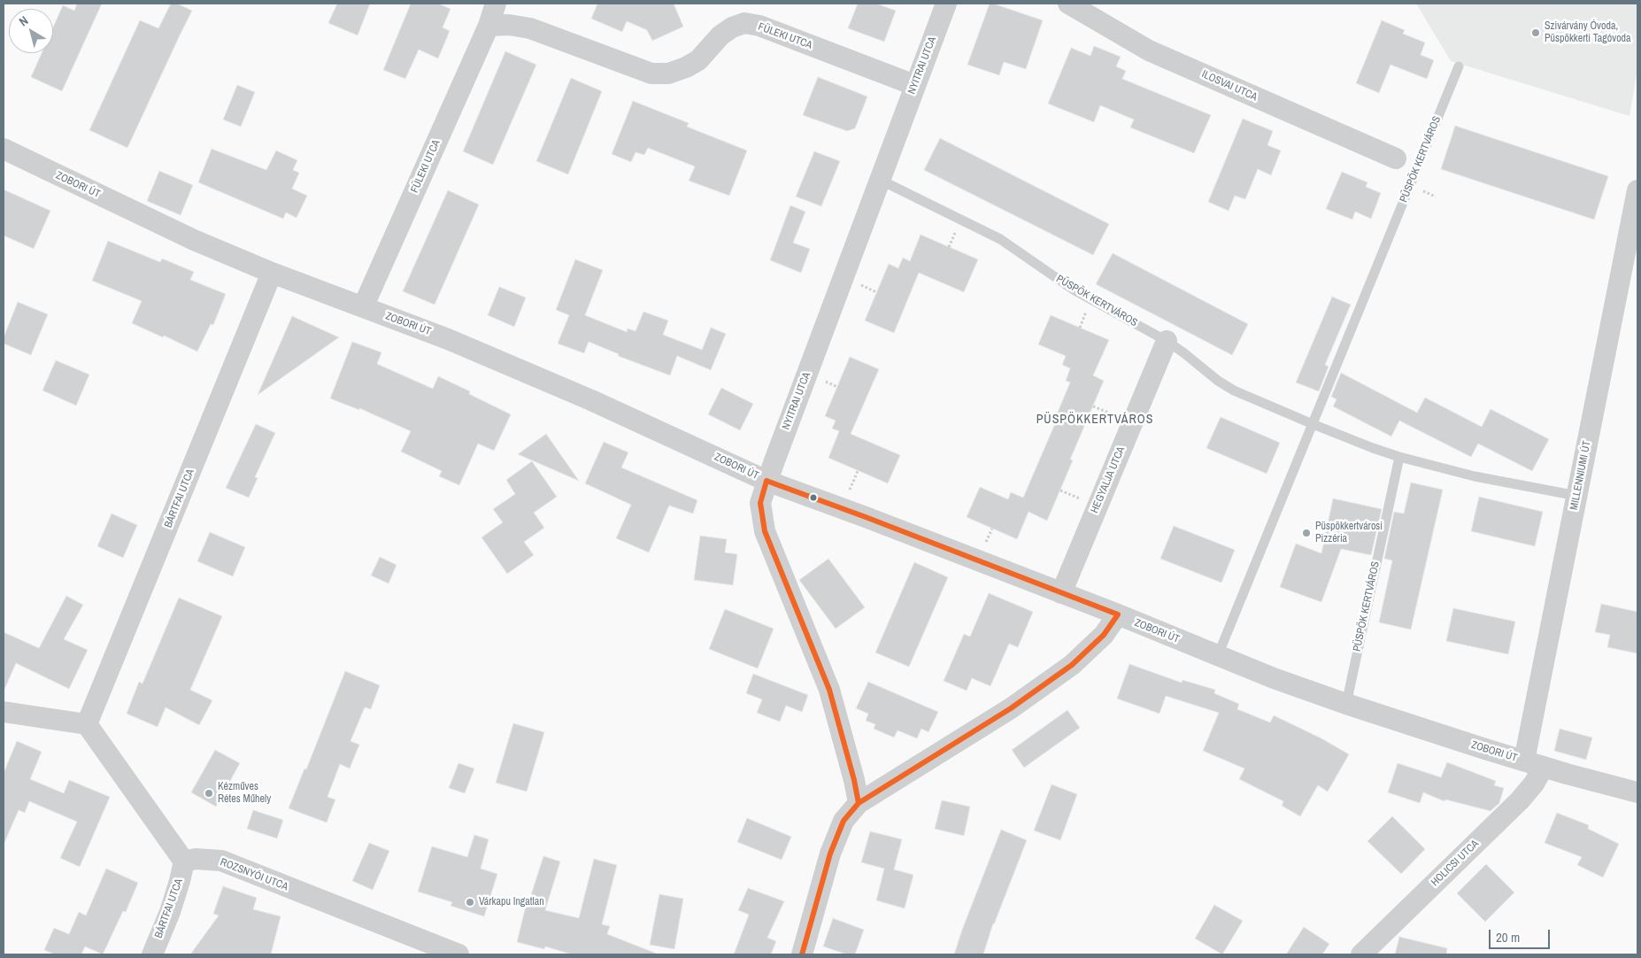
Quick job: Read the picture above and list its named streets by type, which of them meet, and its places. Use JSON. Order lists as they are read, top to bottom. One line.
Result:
{"streets":{"street":["FÜLEKI UTCA","NYITRAI UTCA","ILOSVAI UTCA","ZOBORI ÚT","MILLENNIUMI ÚT","HEGYALJA UTCA","BÁRTFAI UTCA","HOLICSI UTCA","ROZSNYÓI UTCA"],"lane":["PÜSPÖK KERTVÁROS"]},"crossings":[["FÜLEKI UTCA","NYITRAI UTCA"],["FÜLEKI UTCA","ZOBORI ÚT"],["NYITRAI UTCA","PÜSPÖK KERTVÁROS"],["NYITRAI UTCA","ZOBORI ÚT"],["PÜSPÖK KERTVÁROS","ZOBORI ÚT"],["PÜSPÖK KERTVÁROS","MILLENNIUMI ÚT"],["PÜSPÖK KERTVÁROS","HEGYALJA UTCA"],["ZOBORI ÚT","MILLENNIUMI ÚT"],["ZOBORI ÚT","HEGYALJA UTCA"],["ZOBORI ÚT","BÁRTFAI UTCA"],["ZOBORI ÚT","HOLICSI UTCA"],["MILLENNIUMI ÚT","HOLICSI UTCA"],["BÁRTFAI UTCA","ROZSNYÓI UTCA"]],"districts":["PÜSPÖKKERTVÁROS"],"places":["Szivárvány Óvoda, Püspökkerti Tagóvoda","Püspökkertvárosi Pizzéria","Kézműves Rétes Műhely","Várkapu Ingatlan"],"scale_bar":"20 m","north":"top left"}
